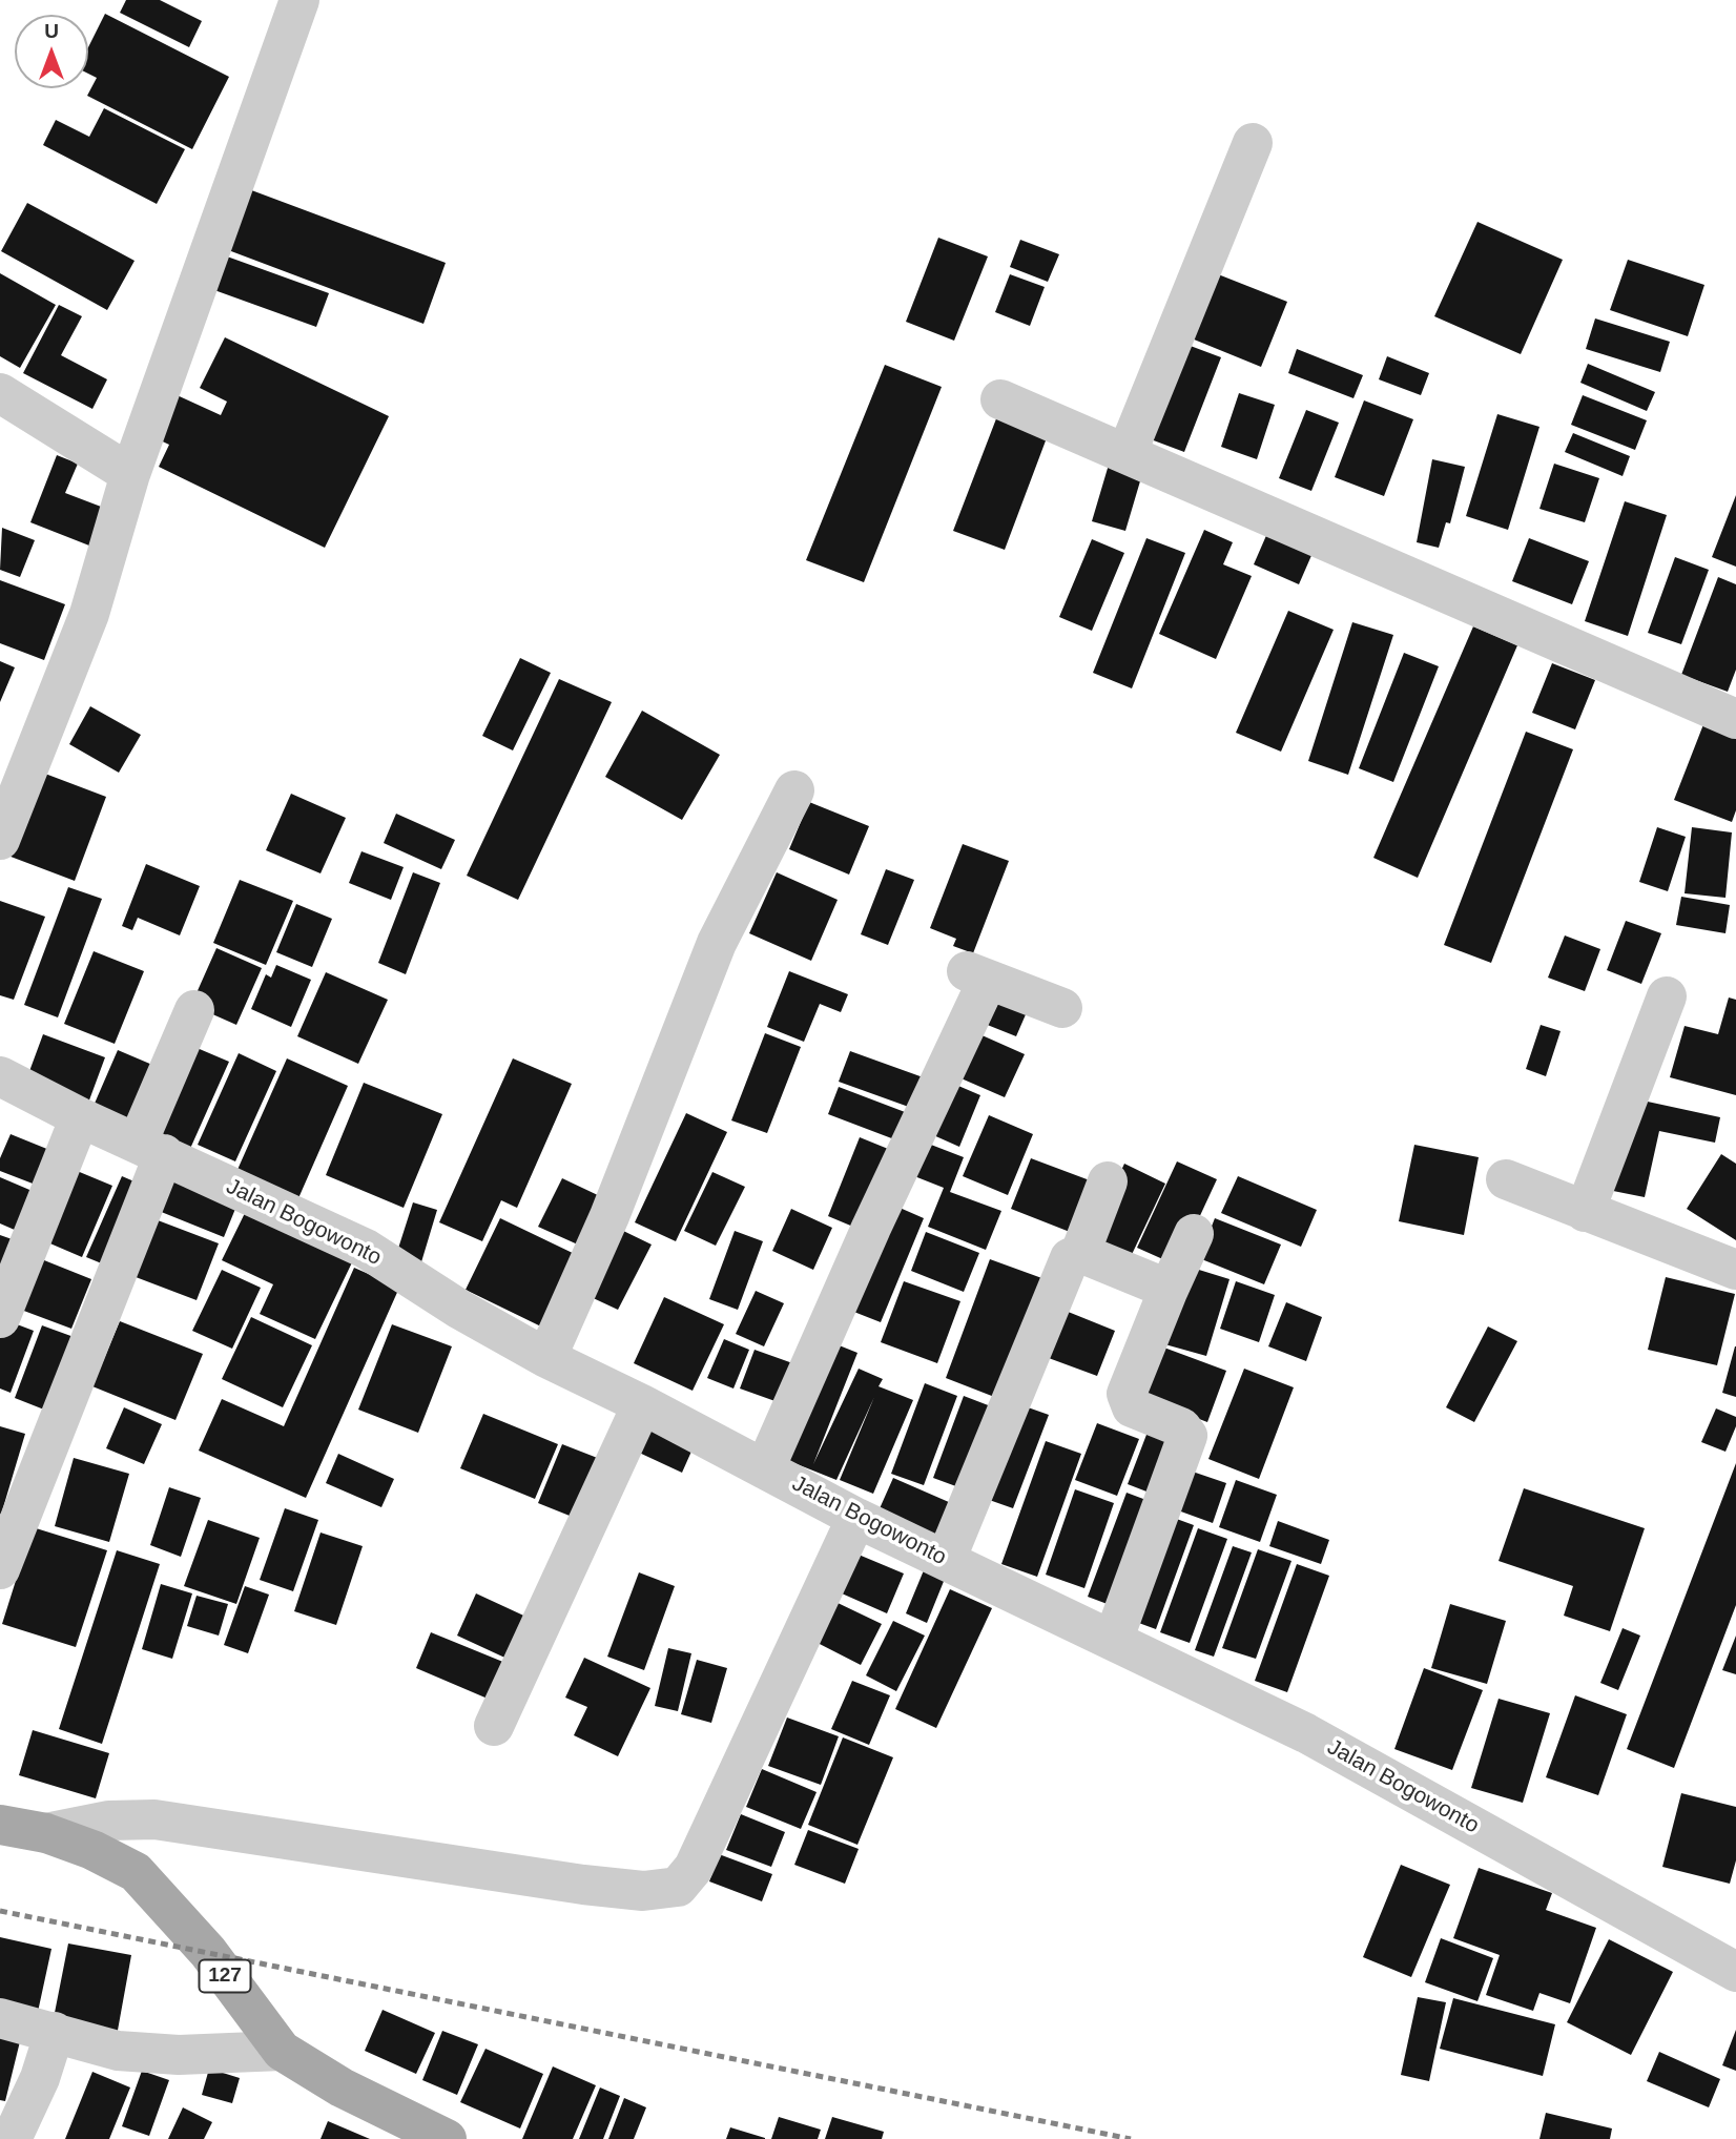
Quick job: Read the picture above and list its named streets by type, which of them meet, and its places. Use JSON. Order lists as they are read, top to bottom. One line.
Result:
{"streets":{"main road":["127"],"street":["Jalan Bogowonto"]},"north":"top"}
